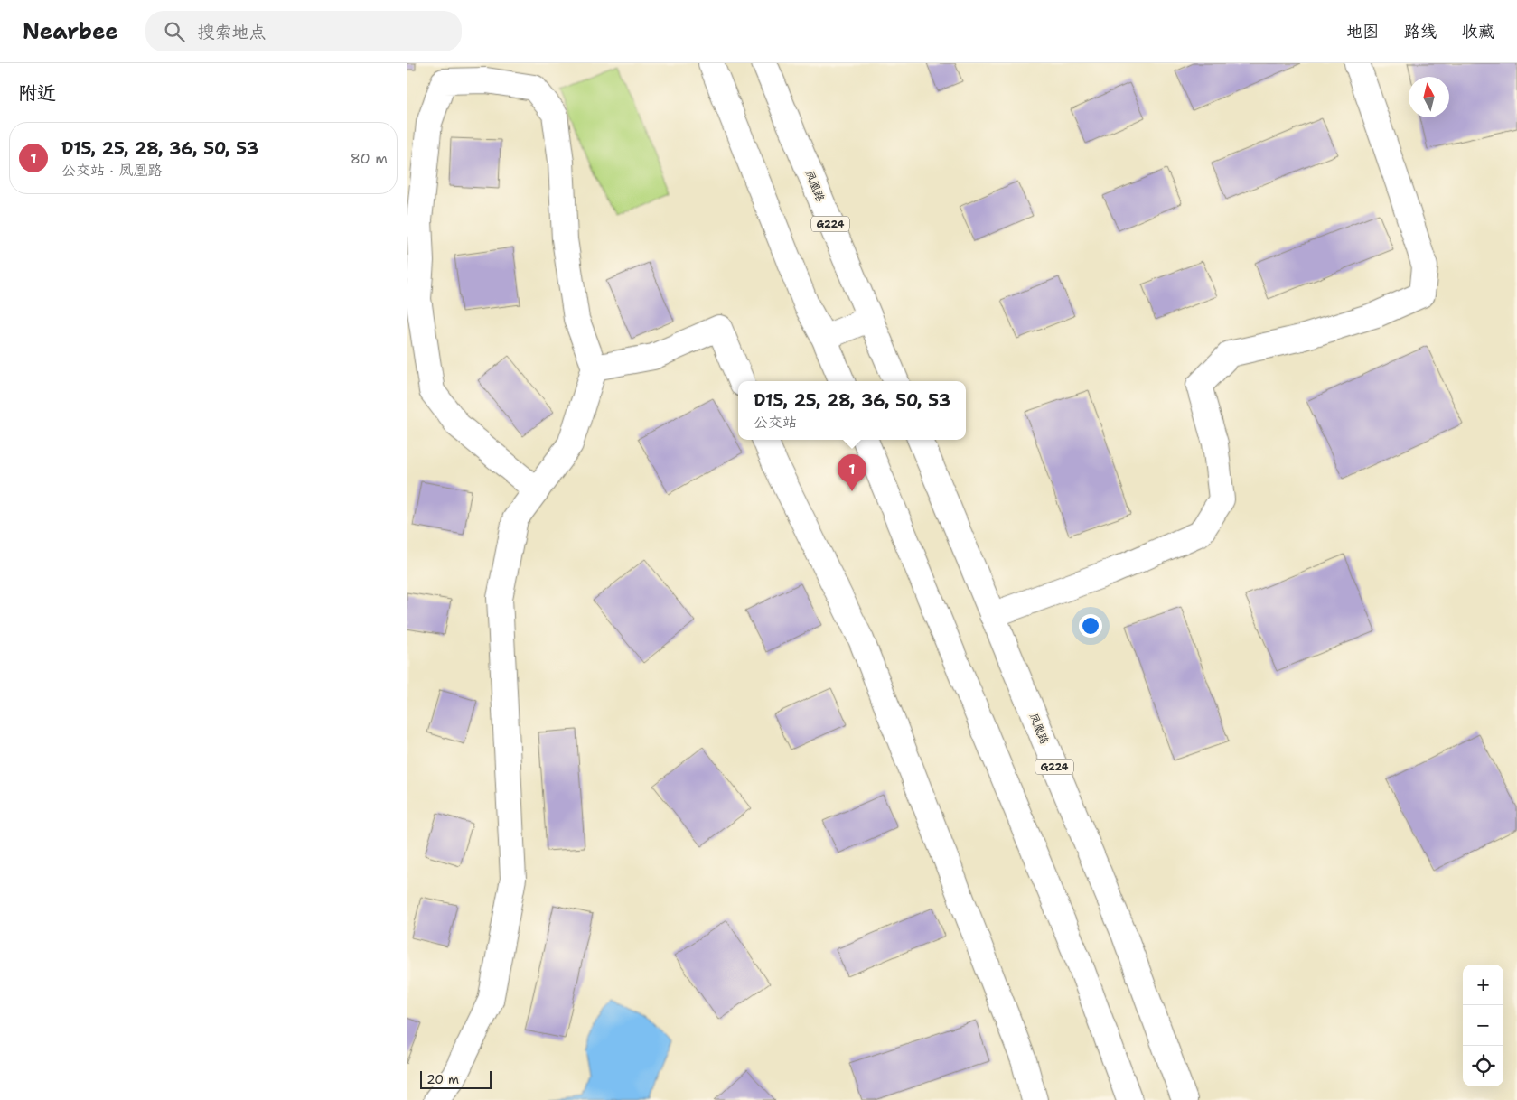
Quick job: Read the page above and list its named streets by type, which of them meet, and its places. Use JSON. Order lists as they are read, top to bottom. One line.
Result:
{"streets":{"main road":["凤凰路","G224"]},"scale_bar":"20 m","north":"top","page":{"header":"Nearbee","search":"搜索地点","nav":["地图","路线","收藏"],"heading":"附近","list":[{"mark":"1","name":"D15, 25, 28, 36, 50, 53","note":"公交站 · 凤凰路","value":"80 m"}],"popup":["D15, 25, 28, 36, 50, 53","公交站"],"pins":"1","map_buttons":["+","−"],"scale":"20 m"}}
